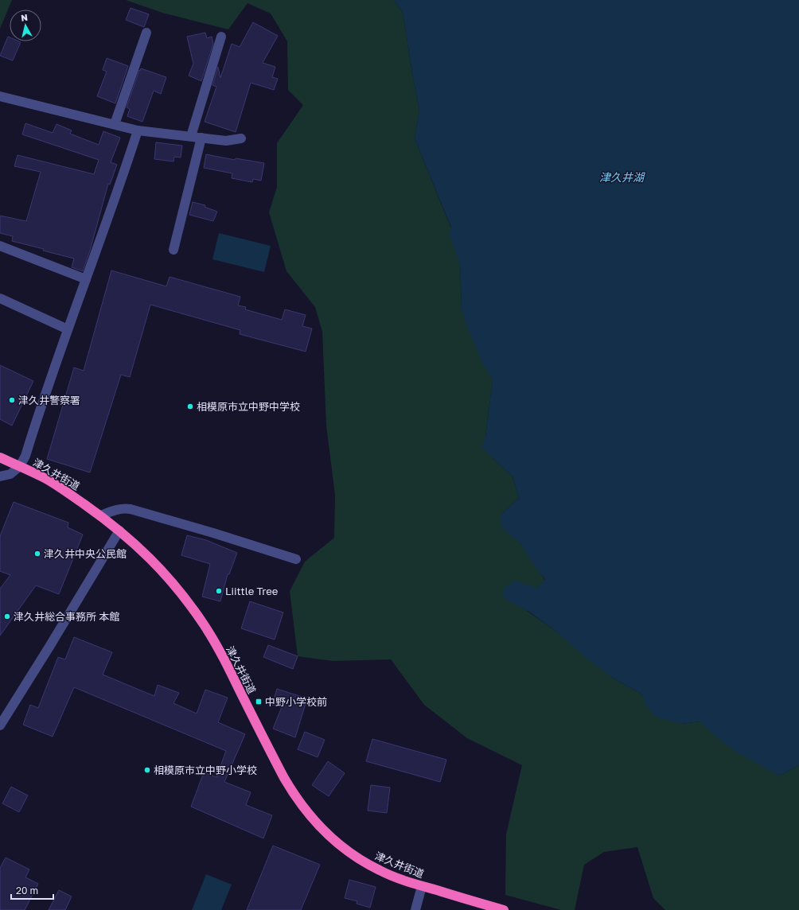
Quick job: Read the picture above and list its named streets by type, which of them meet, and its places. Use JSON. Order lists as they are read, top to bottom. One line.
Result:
{"streets":{"highway":["津久井街道"]},"water":["津久井湖"],"places":{"other":["津久井警察署","相模原市立中野中学校","津久井中央公民館","Liittle Tree","津久井総合事務所 本館","相模原市立中野小学校"],"transit":["中野小学校前"]},"scale_bar":"20 m","north":"top"}
